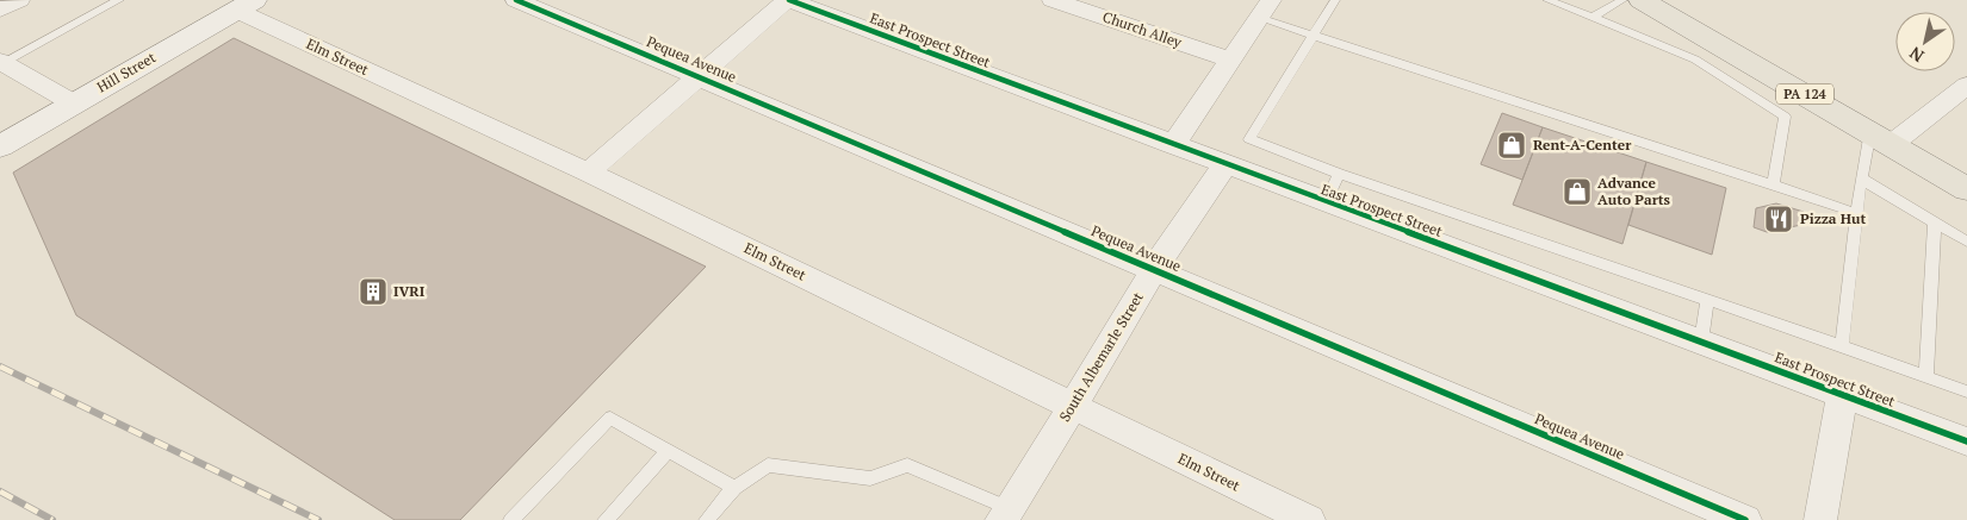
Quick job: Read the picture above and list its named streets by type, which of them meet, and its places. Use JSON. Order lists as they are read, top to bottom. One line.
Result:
{"streets":{"main road":["Hill Street","PA 124"],"street":["Church Alley","East Prospect Street","Elm Street","Pequea Avenue","South Albemarle Street"]},"crossings":[["East Prospect Street","South Albemarle Street"],["Elm Street","Hill Street"],["Elm Street","South Albemarle Street"],["Pequea Avenue","South Albemarle Street"]],"places":{"shop":["Rent-A-Center","Advance Auto Parts"],"restaurant":["Pizza Hut"],"building":["IVRI"]},"north":"bottom left"}
